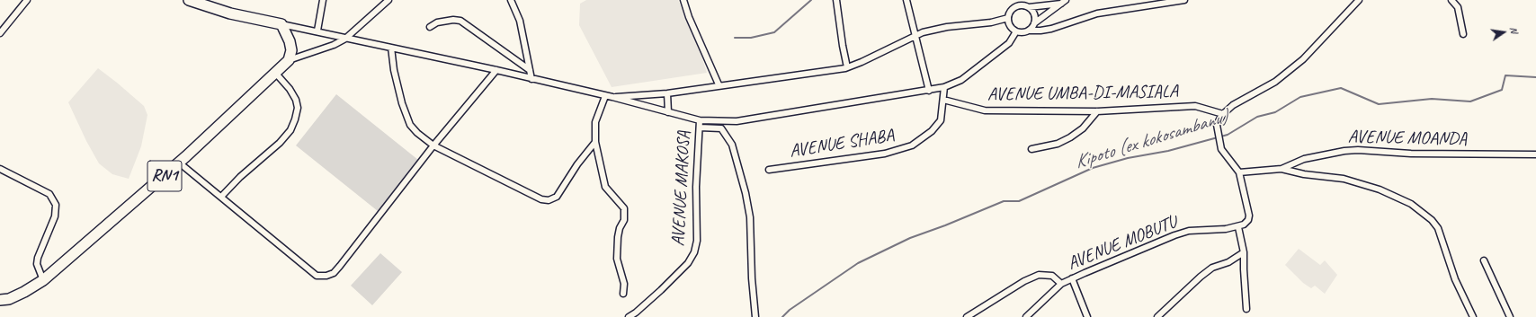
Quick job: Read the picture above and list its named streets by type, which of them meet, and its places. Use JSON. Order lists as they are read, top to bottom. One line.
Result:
{"streets":{"highway":["RN1"],"street":["AVENUE UMBA-DI-MASIALA","AVENUE MOANDA","AVENUE SHABA","AVENUE MAKOSA","AVENUE MOBUTU"]},"crossings":[["AVENUE UMBA-DI-MASIALA","AVENUE SHABA"]],"water":["Kipoto (ex kokosambanu)"],"north":"right"}
